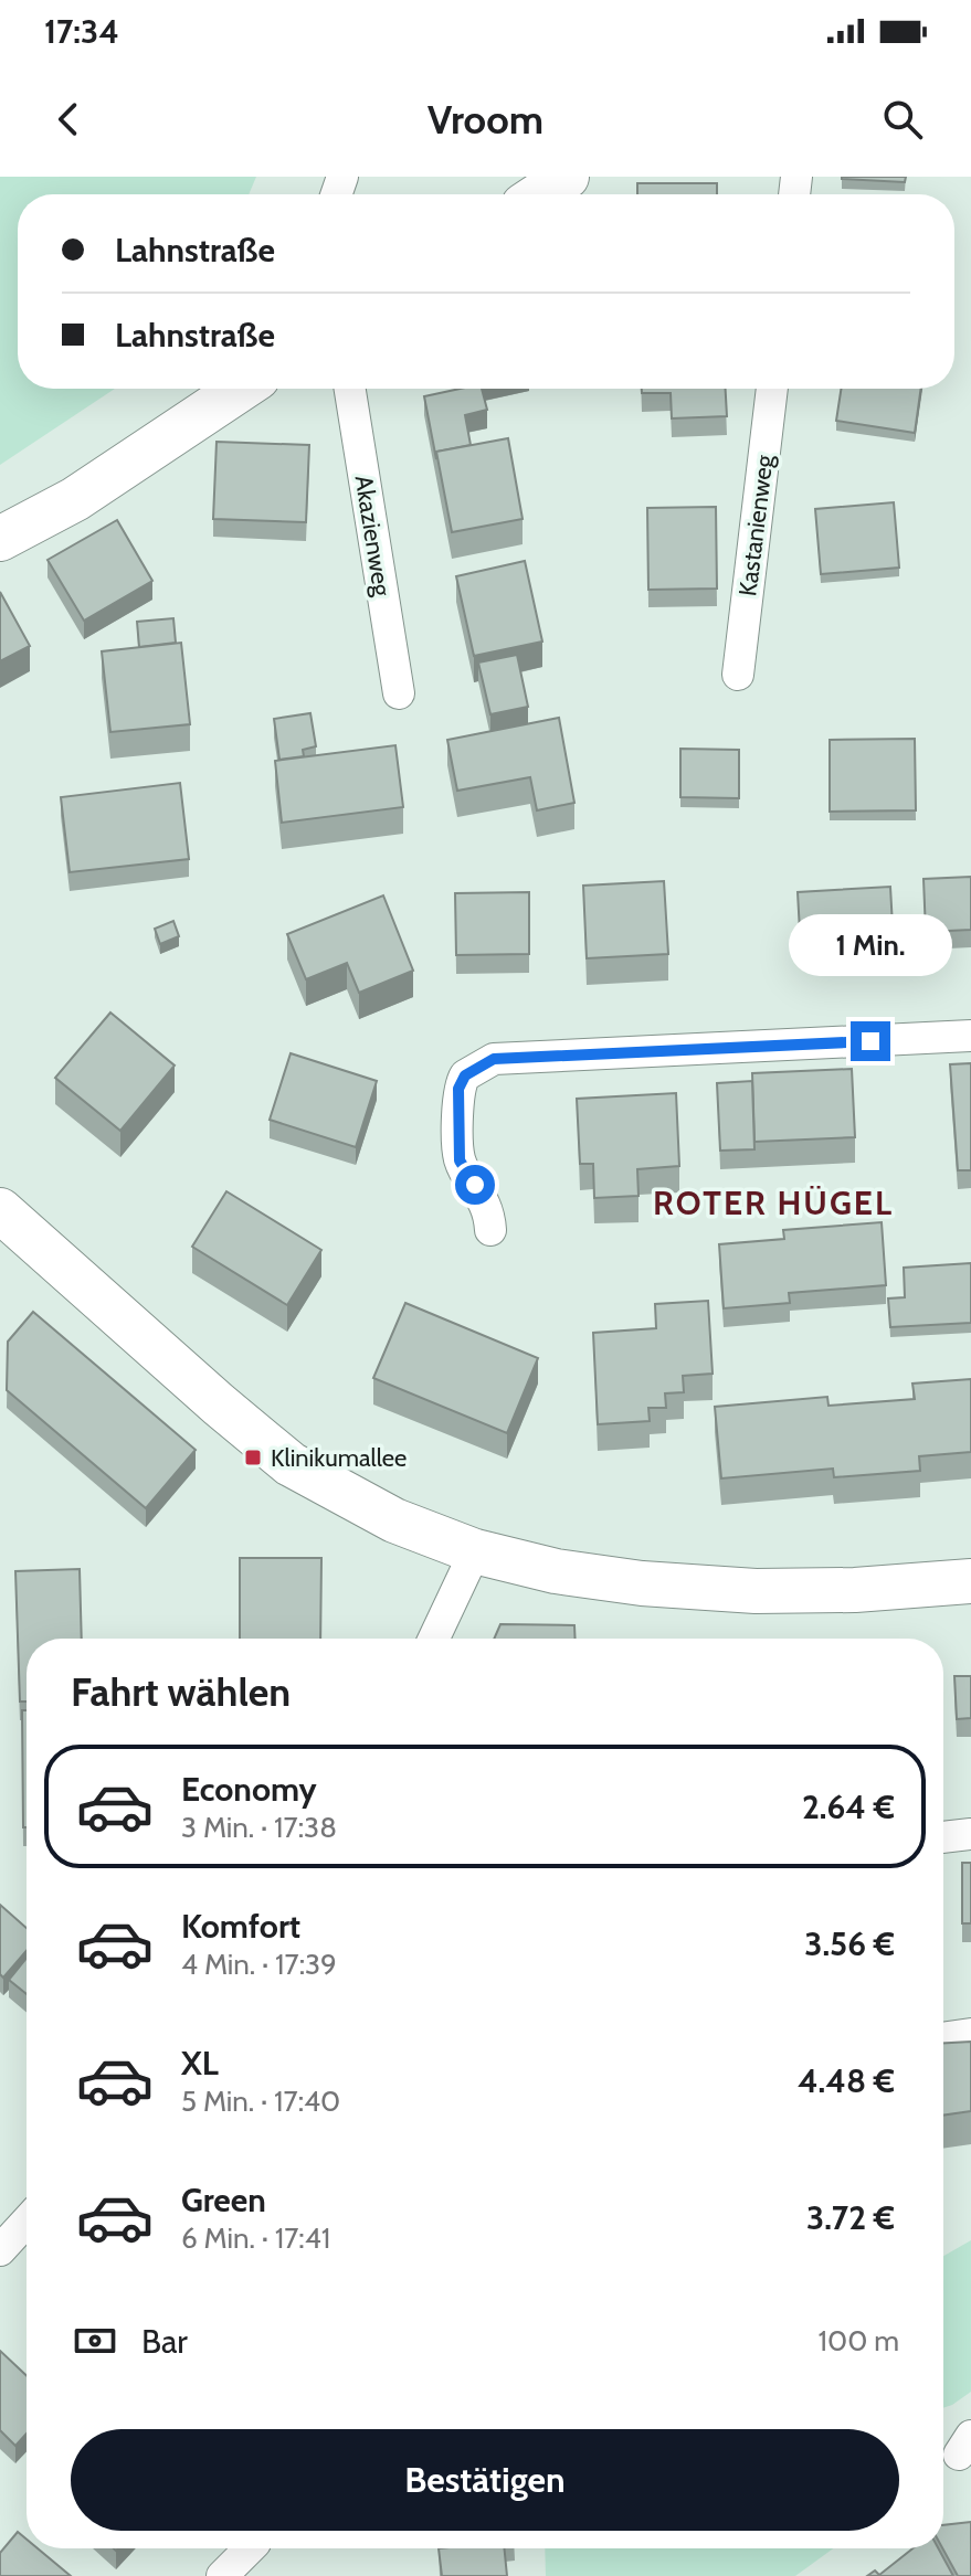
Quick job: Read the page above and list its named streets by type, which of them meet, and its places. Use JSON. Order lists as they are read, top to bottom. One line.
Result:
{"streets":{"street":["Kastanienweg","Akazienweg"]},"districts":["ROTER HÜGEL"],"places":{"transit":["Klinikumallee"]},"page":{"status":"17:34","header":"Vroom","banner":["Lahnstraße","Lahnstraße"],"bubble":"1 Min.","heading":"Fahrt wählen","list":[{"name":"Economy","note":"3 Min. · 17:38","value":"2.64 €"},{"name":"Komfort","note":"4 Min. · 17:39","value":"3.56 €"},{"name":"XL","note":"5 Min. · 17:40","value":"4.48 €"},{"name":"Green","note":"6 Min. · 17:41","value":"3.72 €"}],"pay":["Bar","100 m"],"buttons":"Bestätigen"}}
